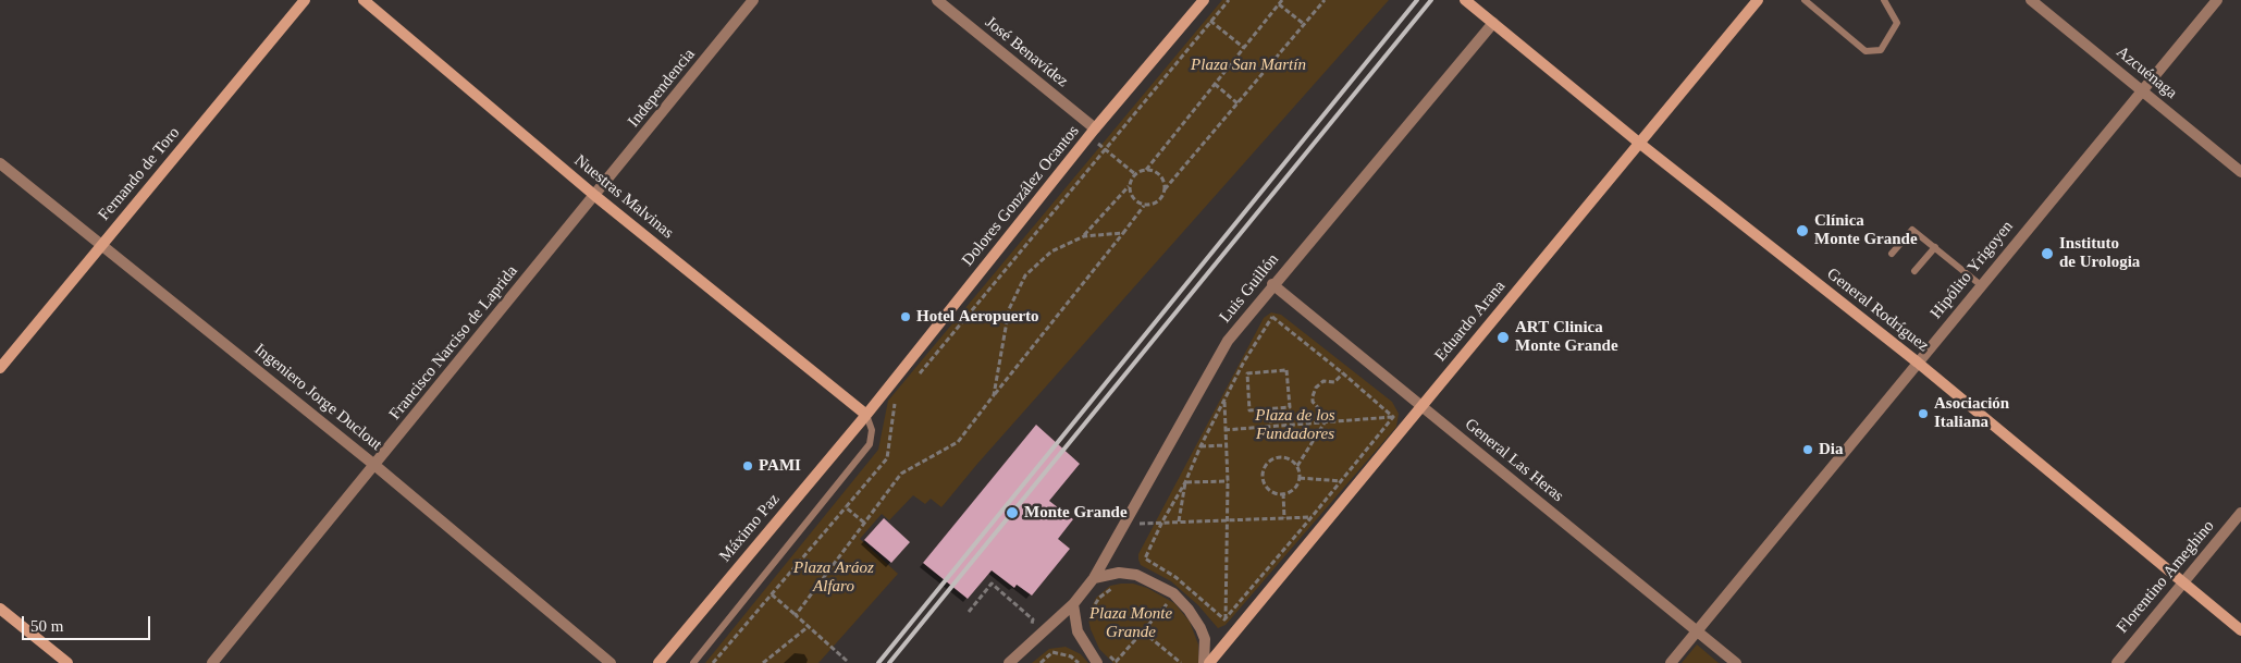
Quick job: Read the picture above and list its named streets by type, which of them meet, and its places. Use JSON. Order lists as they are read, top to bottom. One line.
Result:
{"streets":{"street":["José Benavídez","Azcuénaga","Independencia","Fernando de Toro","Dolores González Ocantos","Nuestras Malvinas","Hipólito Yrigoyen","Luis Guillón","General Rodríguez","Eduardo Arana","Francisco Narciso de Laprida","Ingeniero Jorge Duclout","General Las Heras","Máximo Paz","Florentino Ameghino"]},"crossings":[["José Benavídez","Dolores González Ocantos"],["Azcuénaga","Hipólito Yrigoyen"],["Independencia","Nuestras Malvinas"],["Independencia","Francisco Narciso de Laprida"],["Fernando de Toro","Ingeniero Jorge Duclout"],["Dolores González Ocantos","Nuestras Malvinas"],["Dolores González Ocantos","Máximo Paz"],["Nuestras Malvinas","Francisco Narciso de Laprida"],["Nuestras Malvinas","Máximo Paz"],["Hipólito Yrigoyen","General Rodríguez"],["Hipólito Yrigoyen","General Las Heras"],["Luis Guillón","General Rodríguez"],["Luis Guillón","General Las Heras"],["General Rodríguez","Eduardo Arana"],["General Rodríguez","Florentino Ameghino"],["Eduardo Arana","General Las Heras"],["Francisco Narciso de Laprida","Ingeniero Jorge Duclout"]],"parks":["Plaza San Martín","Plaza de los Fundadores","Plaza Aráoz Alfaro","Plaza Monte Grande"],"places":["Clínica Monte Grande","Instituto de Urologia","Hotel Aeropuerto","ART Clinica Monte Grande","Asociación Italiana","Dia","PAMI","Monte Grande"],"scale_bar":"50 m"}
